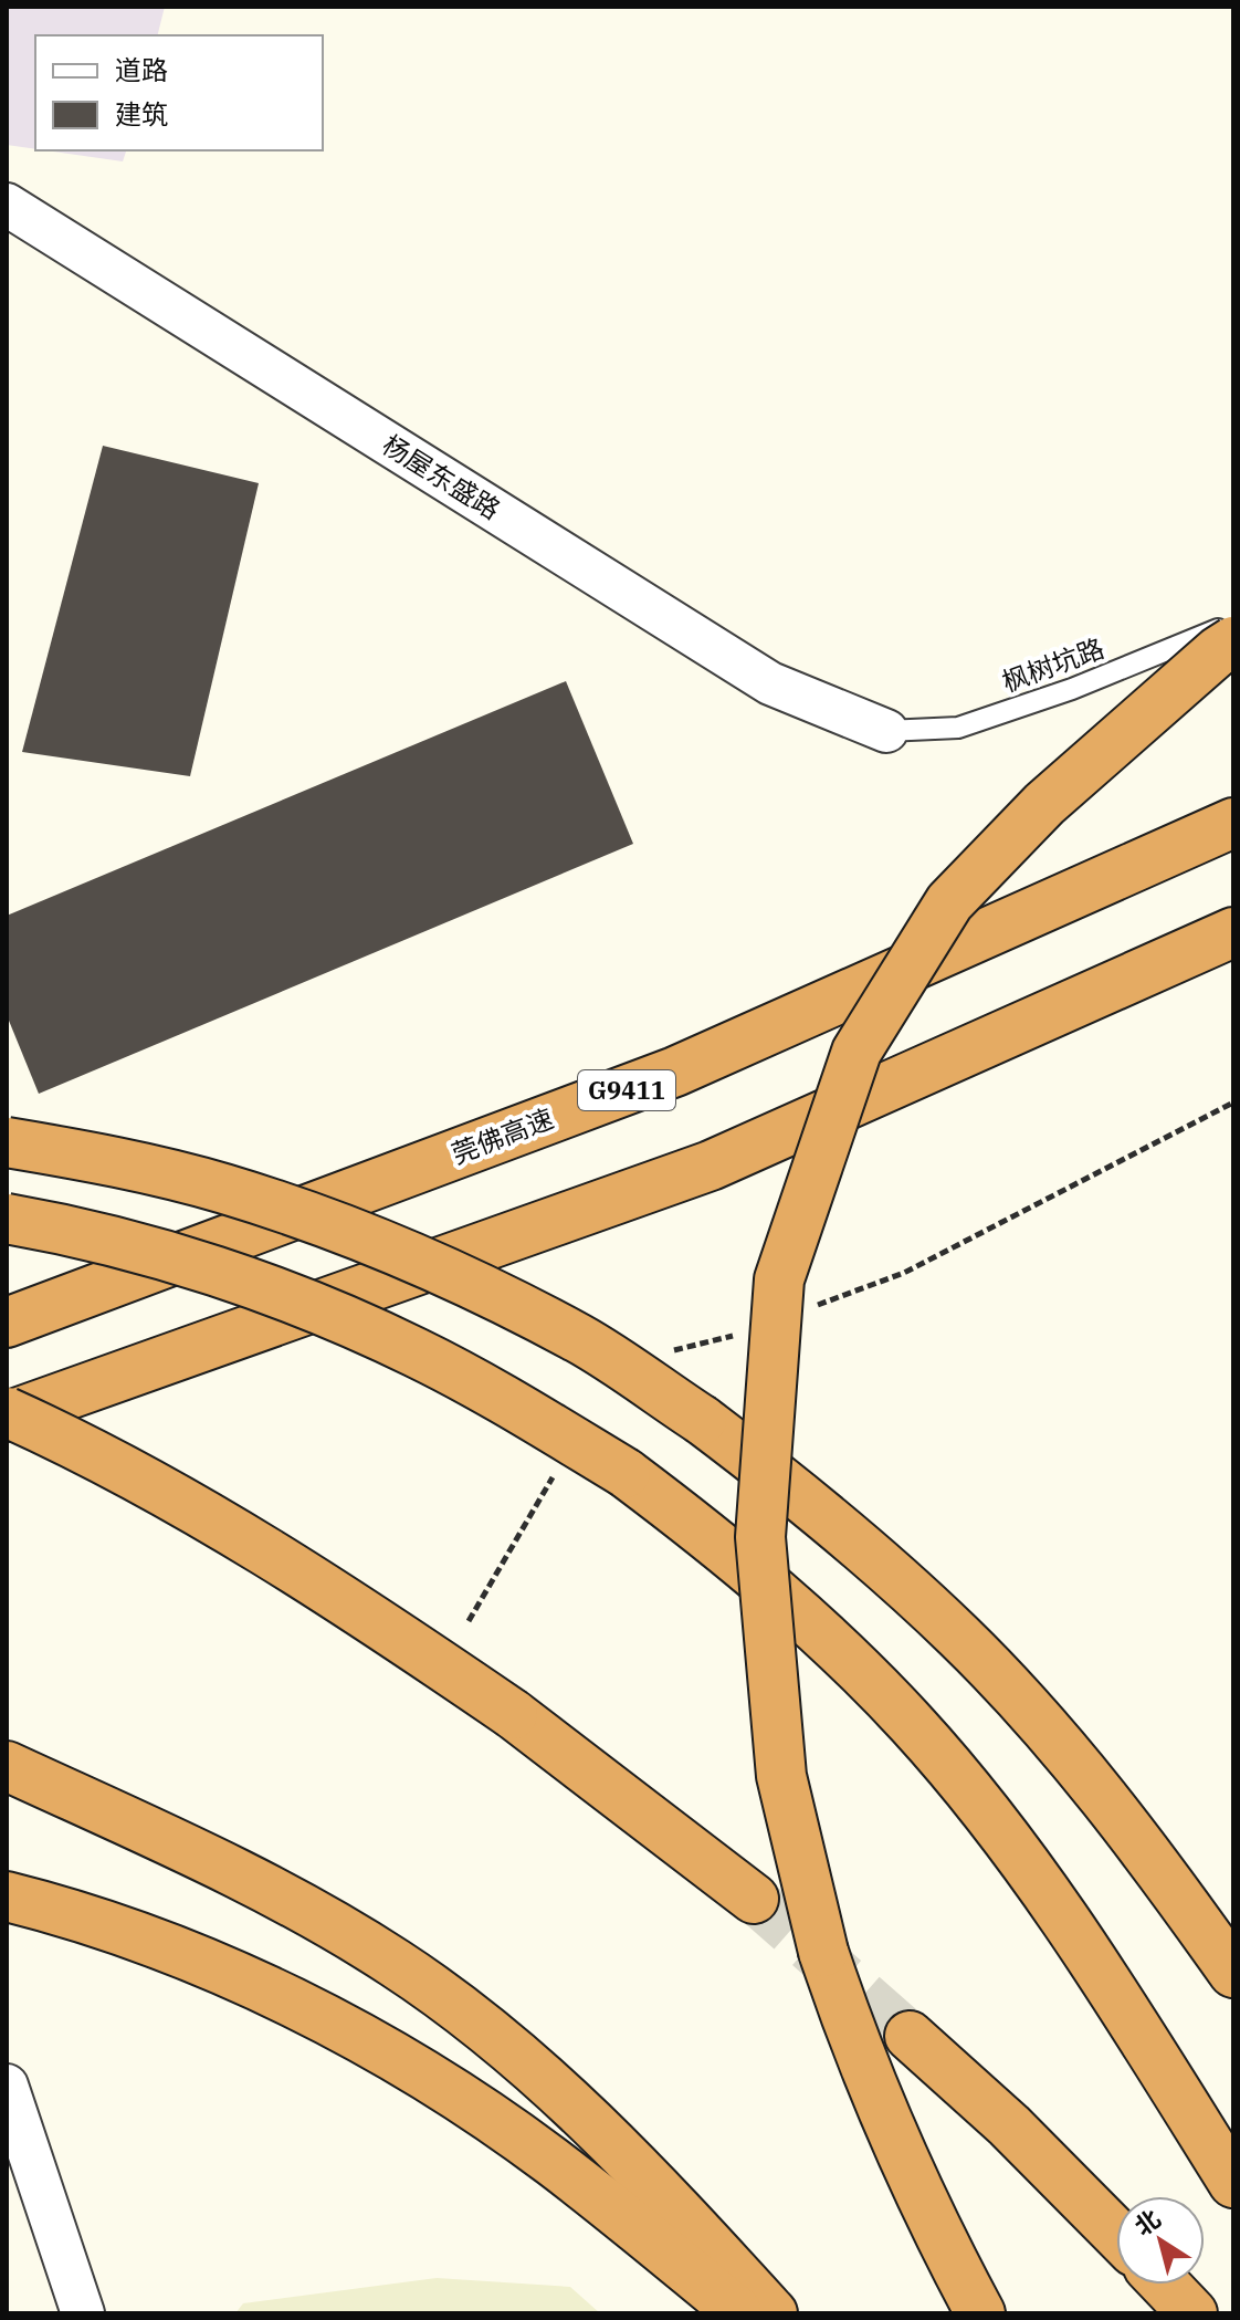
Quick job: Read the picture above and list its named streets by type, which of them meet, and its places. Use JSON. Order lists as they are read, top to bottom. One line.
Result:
{"streets":{"highway":["G9411","莞佛高速"],"street":["杨屋东盛路"],"lane":["枫树坑路"]},"crossings":[["杨屋东盛路","枫树坑路"]],"legend":["道路","建筑"],"north":"top left"}
